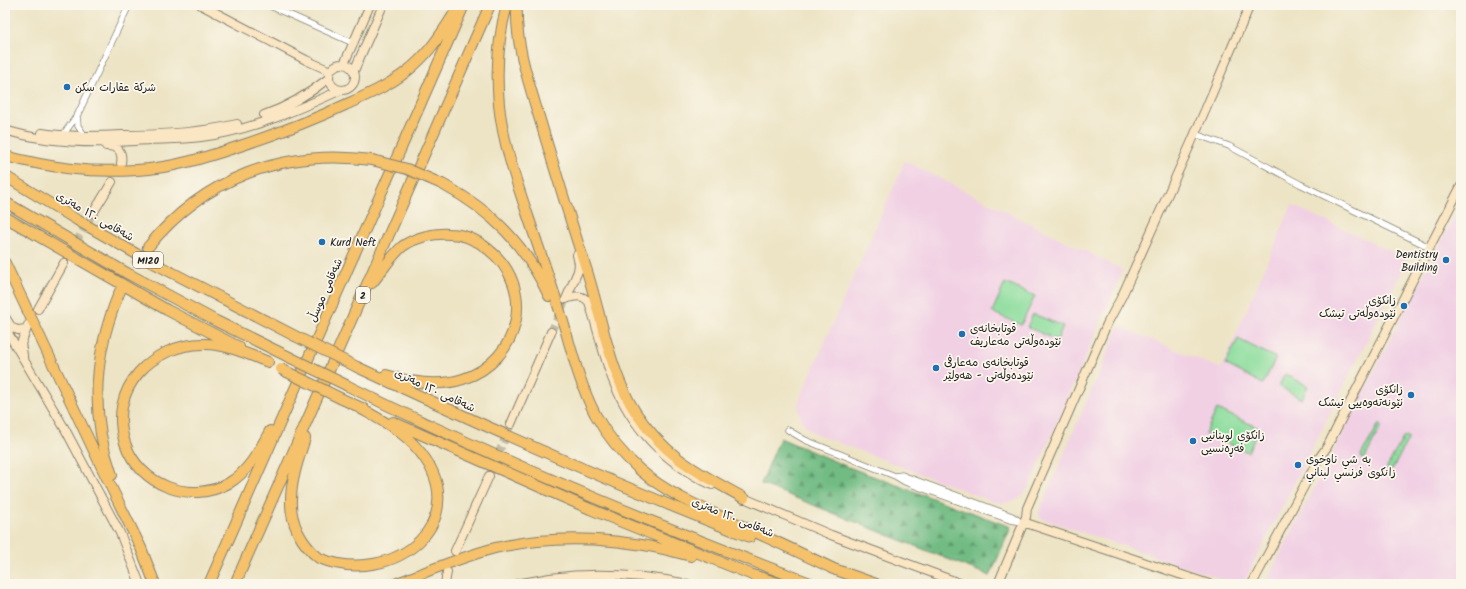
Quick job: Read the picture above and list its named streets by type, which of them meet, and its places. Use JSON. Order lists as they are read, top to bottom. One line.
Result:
{"streets":{"highway":["شەقامی ١٢٠ مەتری","M120","شەقامی موسڵ","2"]},"places":["شركة عقارات سكن","Kurd Neft","Dentistry Building","زانکۆی نێودەوڵەتی تیشک","قوتابخانەی نێودەوڵەتی مەعاریف","قوتابخانەی مەعارفی نێودەوڵەتی - هەولێر","زانکۆی نێونەتەوەییی تیشک","زانکۆی لوبنانیی فەڕەنسیی","به شي ناوخوى زانكوى فرنسي لبناني"]}
